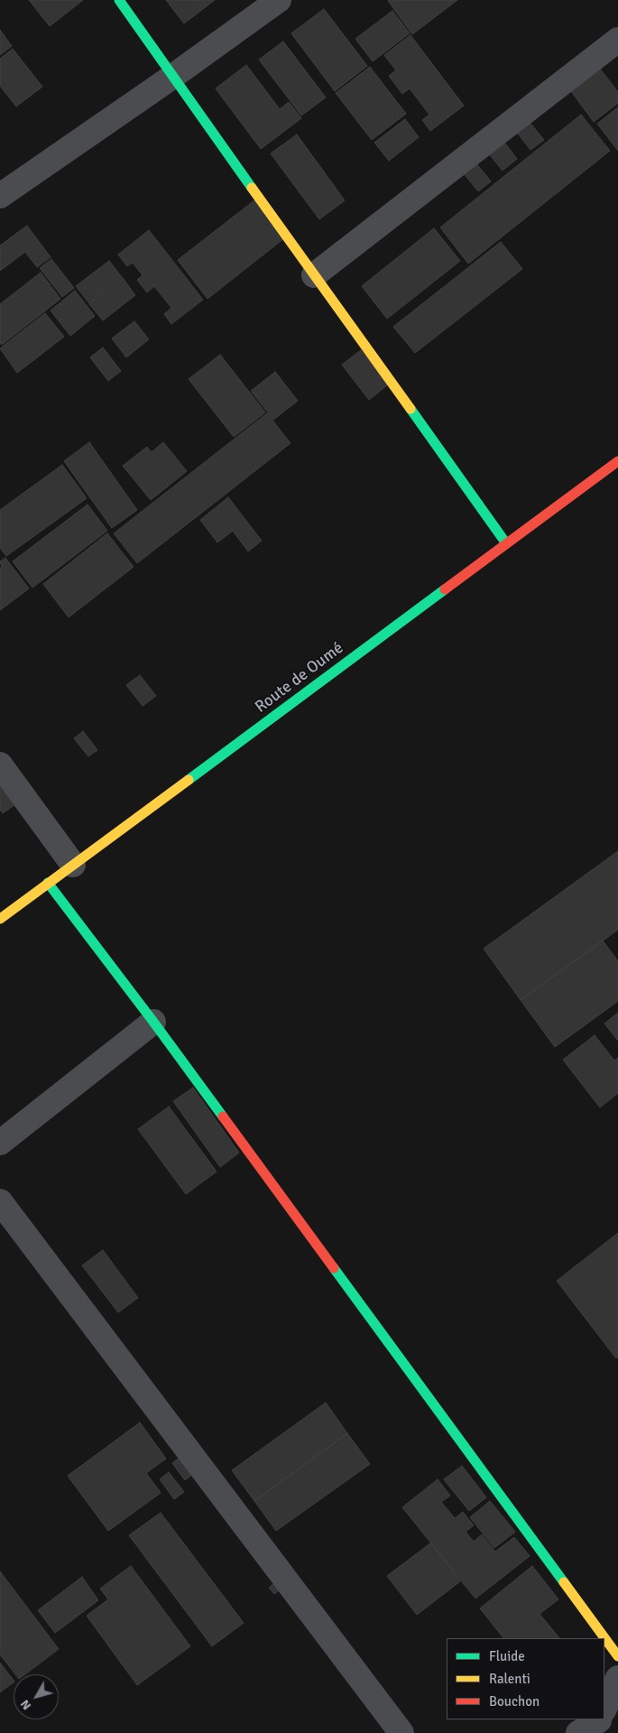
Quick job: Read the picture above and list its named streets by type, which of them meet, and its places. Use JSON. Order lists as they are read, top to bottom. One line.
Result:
{"streets":{"street":["Route de Oumé"]},"legend":["Fluide","Ralenti","Bouchon"],"north":"bottom left"}
